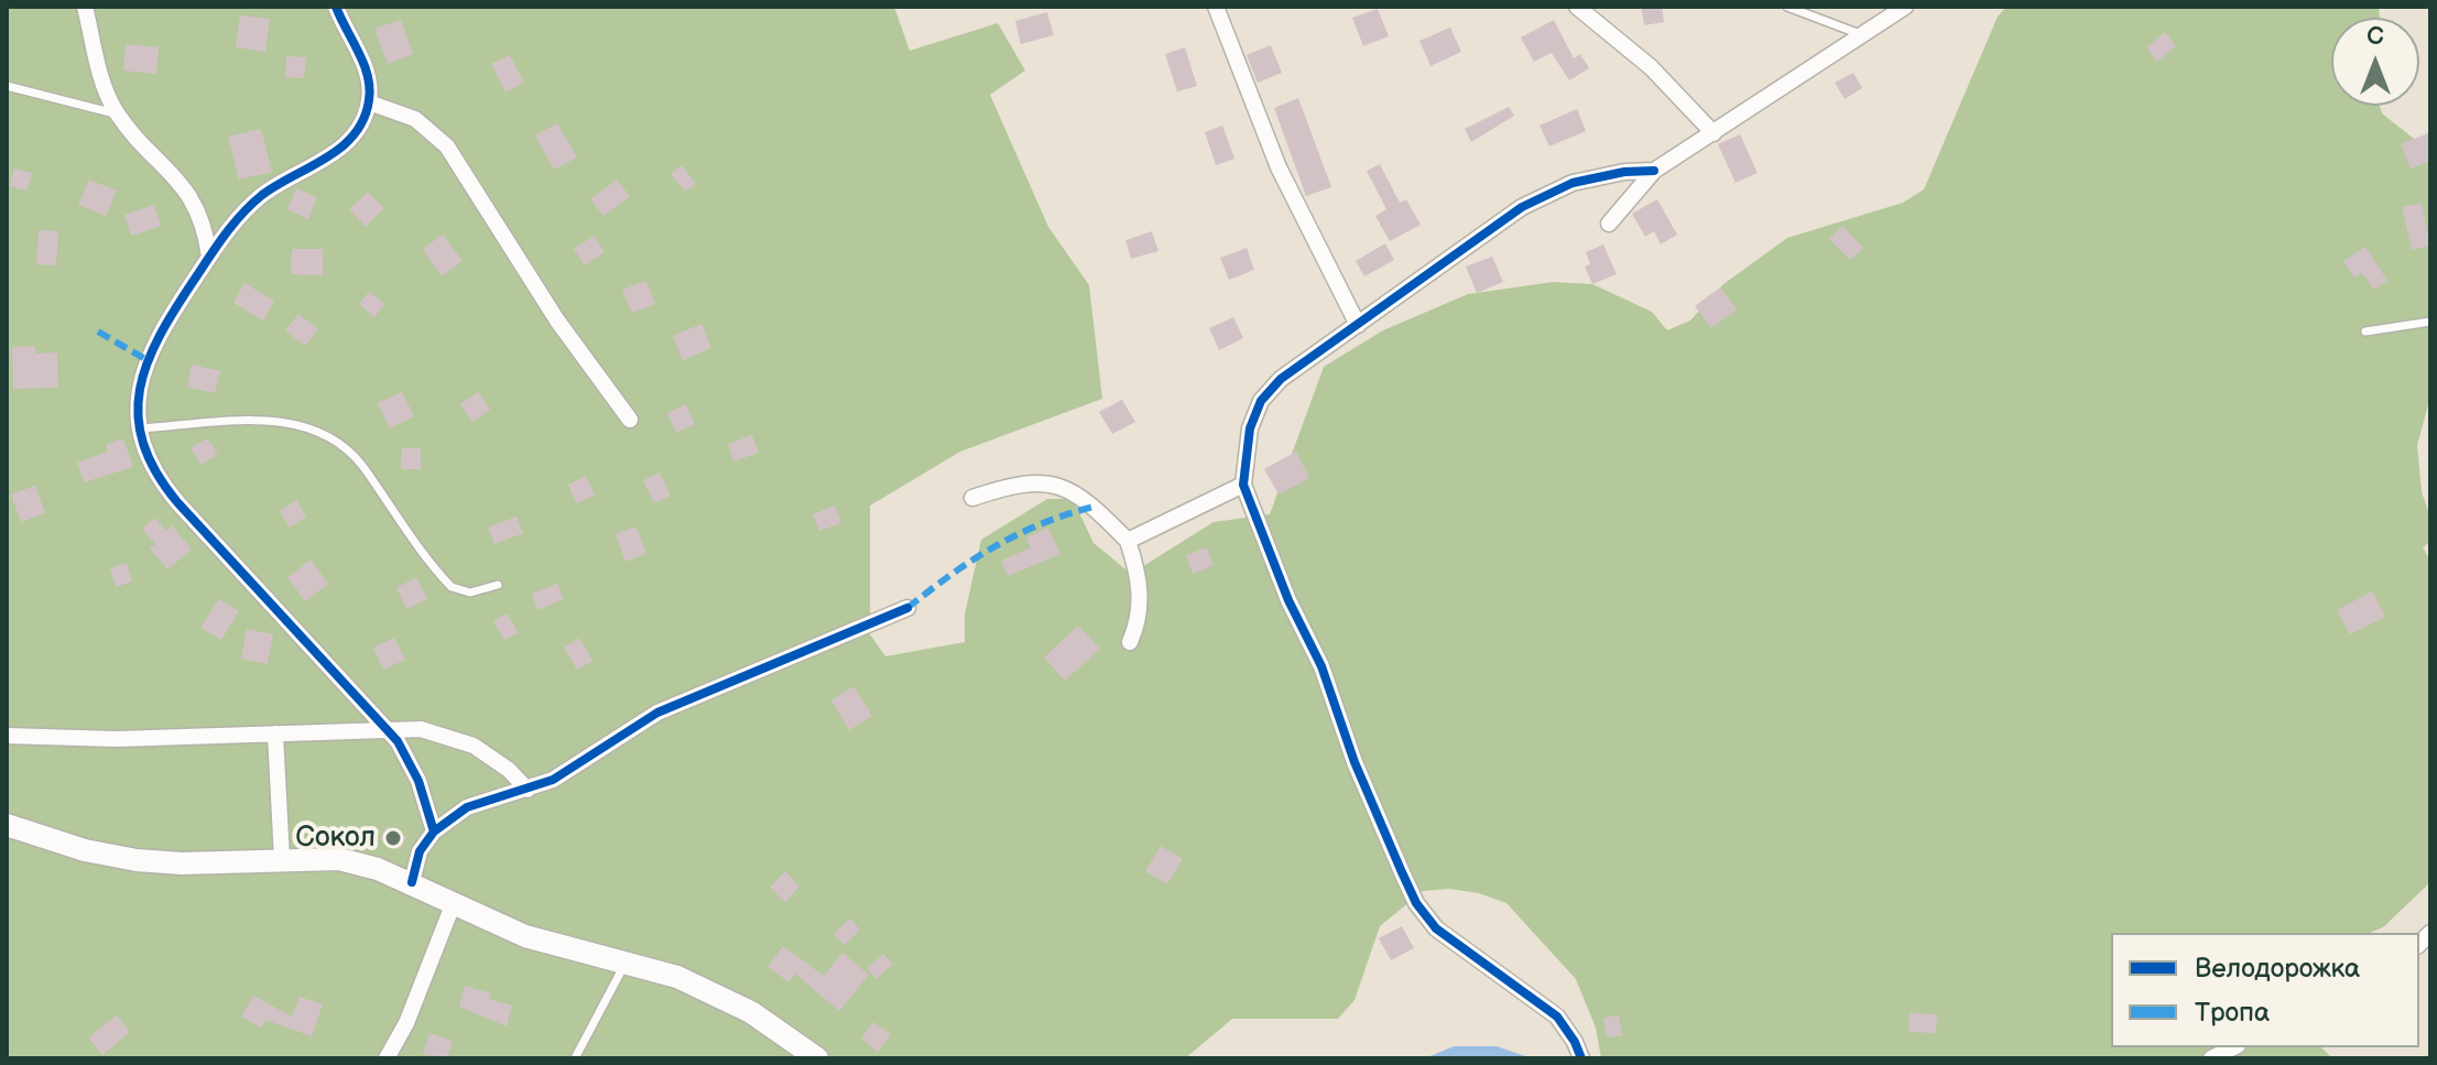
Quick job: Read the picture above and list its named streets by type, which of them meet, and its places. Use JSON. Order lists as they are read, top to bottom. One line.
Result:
{"places":["Сокол"],"legend":["Велодорожка","Тропа"],"north":"top"}
